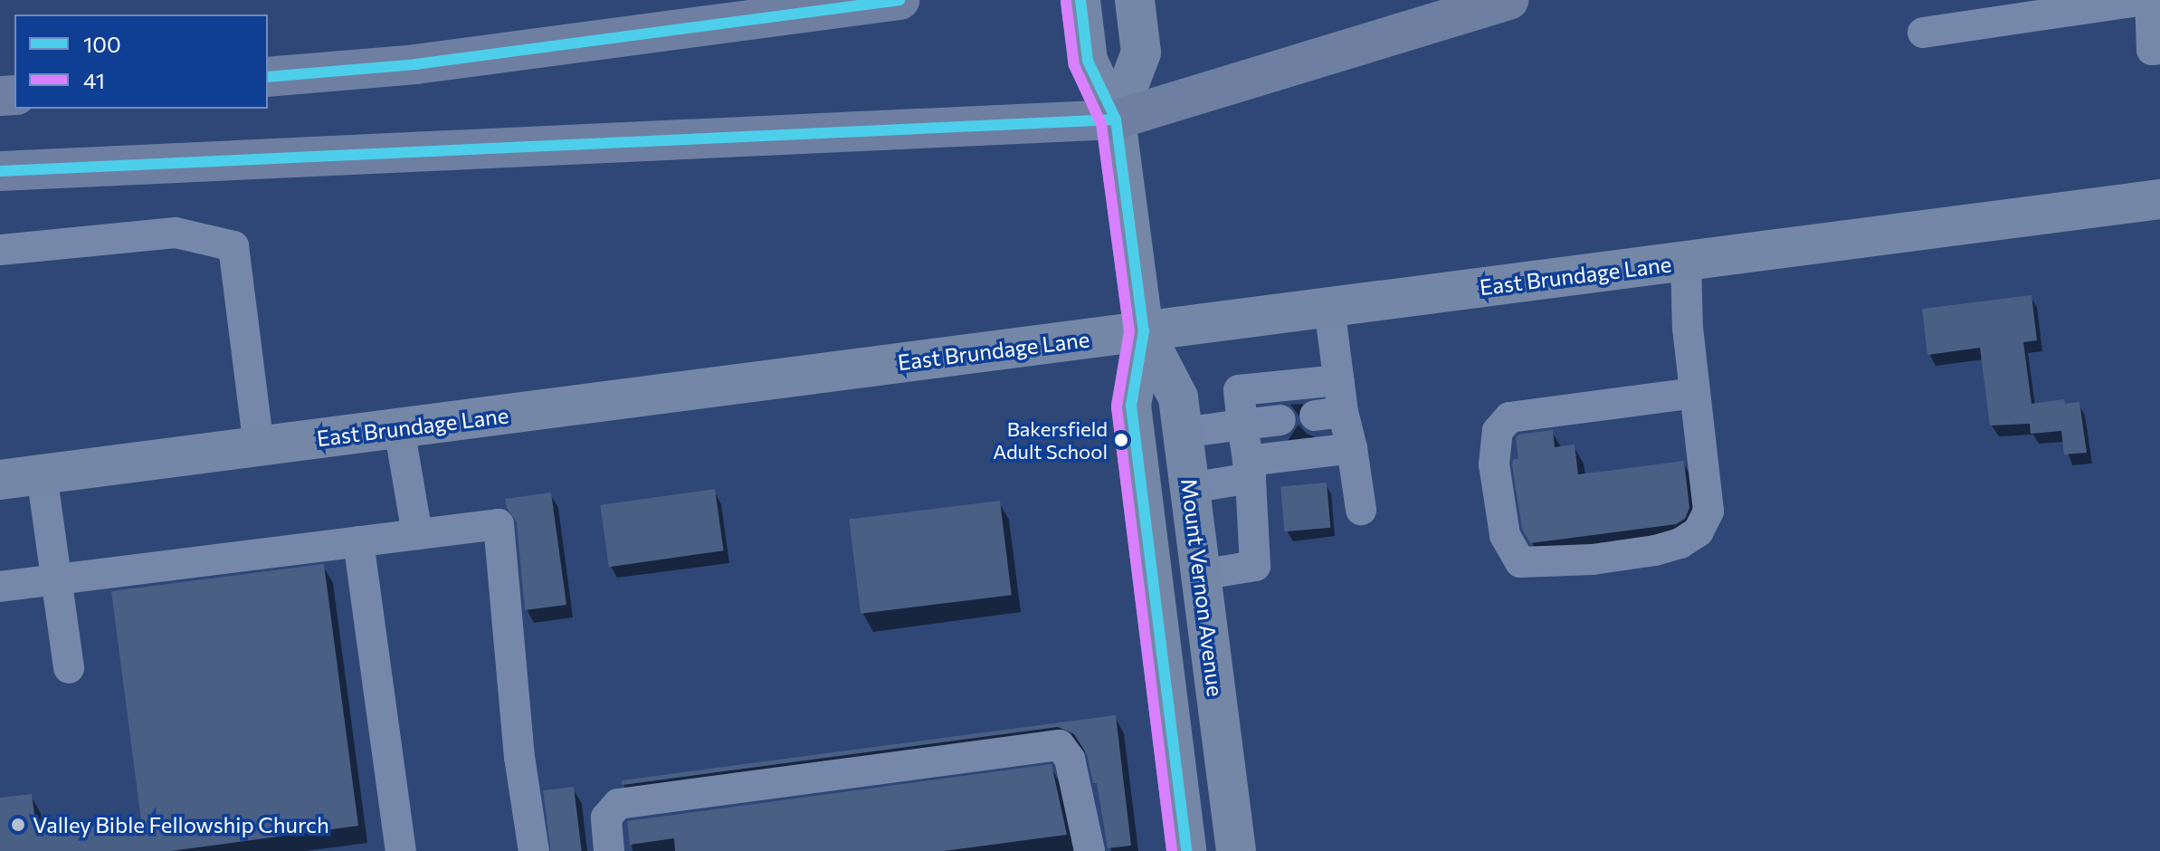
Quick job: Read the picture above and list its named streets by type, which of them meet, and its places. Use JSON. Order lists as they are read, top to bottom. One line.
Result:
{"streets":{"main road":["East Brundage Lane","Mount Vernon Avenue"]},"crossings":[["East Brundage Lane","Mount Vernon Avenue"]],"places":["Bakersfield Adult School","Valley Bible Fellowship Church"],"lines":["transit line 100","transit line 41"],"legend":["100","41"]}
